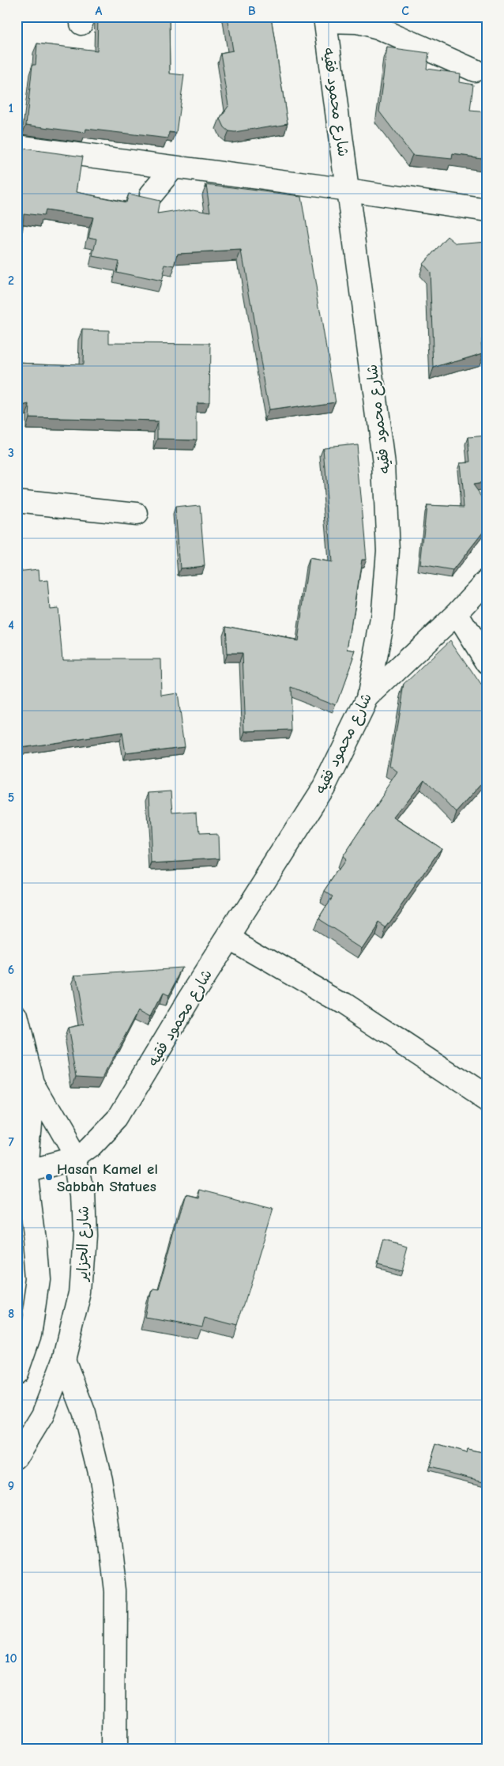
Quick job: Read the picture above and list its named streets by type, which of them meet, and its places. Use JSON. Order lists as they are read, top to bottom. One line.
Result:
{"streets":{"main road":["شارع محمود فقيه","شارع الجزاير"]},"crossings":[["شارع محمود فقيه","شارع الجزاير"]],"places":["Hasan Kamel el Sabbah Statues"],"grid":{"columns":["A","B","C"],"rows":["1","2","3","4","5","6","7","8","9","10"]}}
